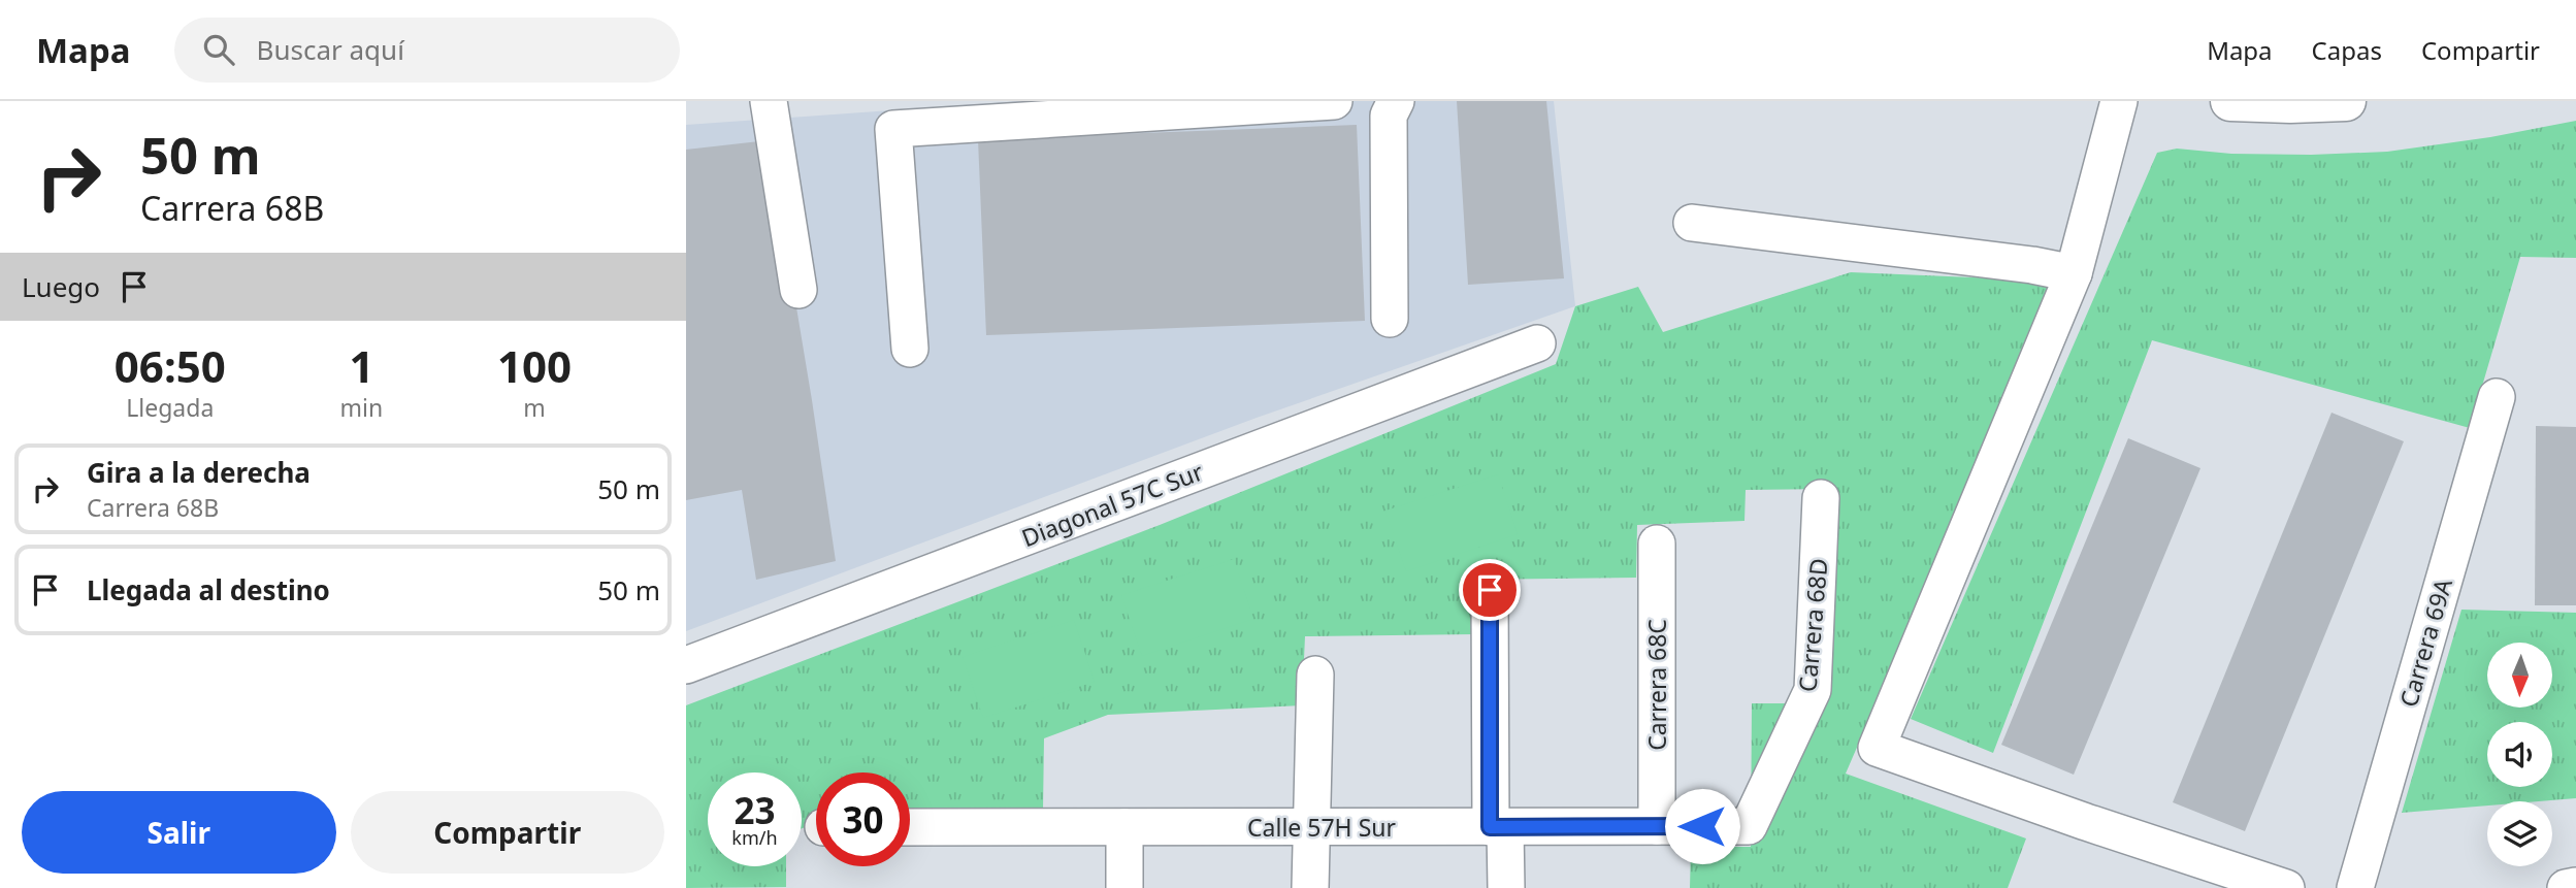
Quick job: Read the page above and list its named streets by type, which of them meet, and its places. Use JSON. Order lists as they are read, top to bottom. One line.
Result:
{"streets":{"street":["Diagonal 57C Sur","Carrera 68D","Carrera 69A","Carrera 68C","Calle 57H Sur"]},"crossings":[["Carrera 68D","Calle 57H Sur"],["Carrera 68C","Calle 57H Sur"]],"north":"bottom","page":{"header":"Mapa","search":"Buscar aquí","nav":["Mapa","Capas","Compartir"],"turn":["50 m","Carrera 68B"],"then":"Luego","eta":["06:50","Llegada","1","min","100","m"],"list":[{"name":"Gira a la derecha","note":"Carrera 68B","value":"50 m"},{"name":"Llegada al destino","value":"50 m"}],"speed":"23 km/h","limit":"30","buttons":["Salir","Compartir"]}}
